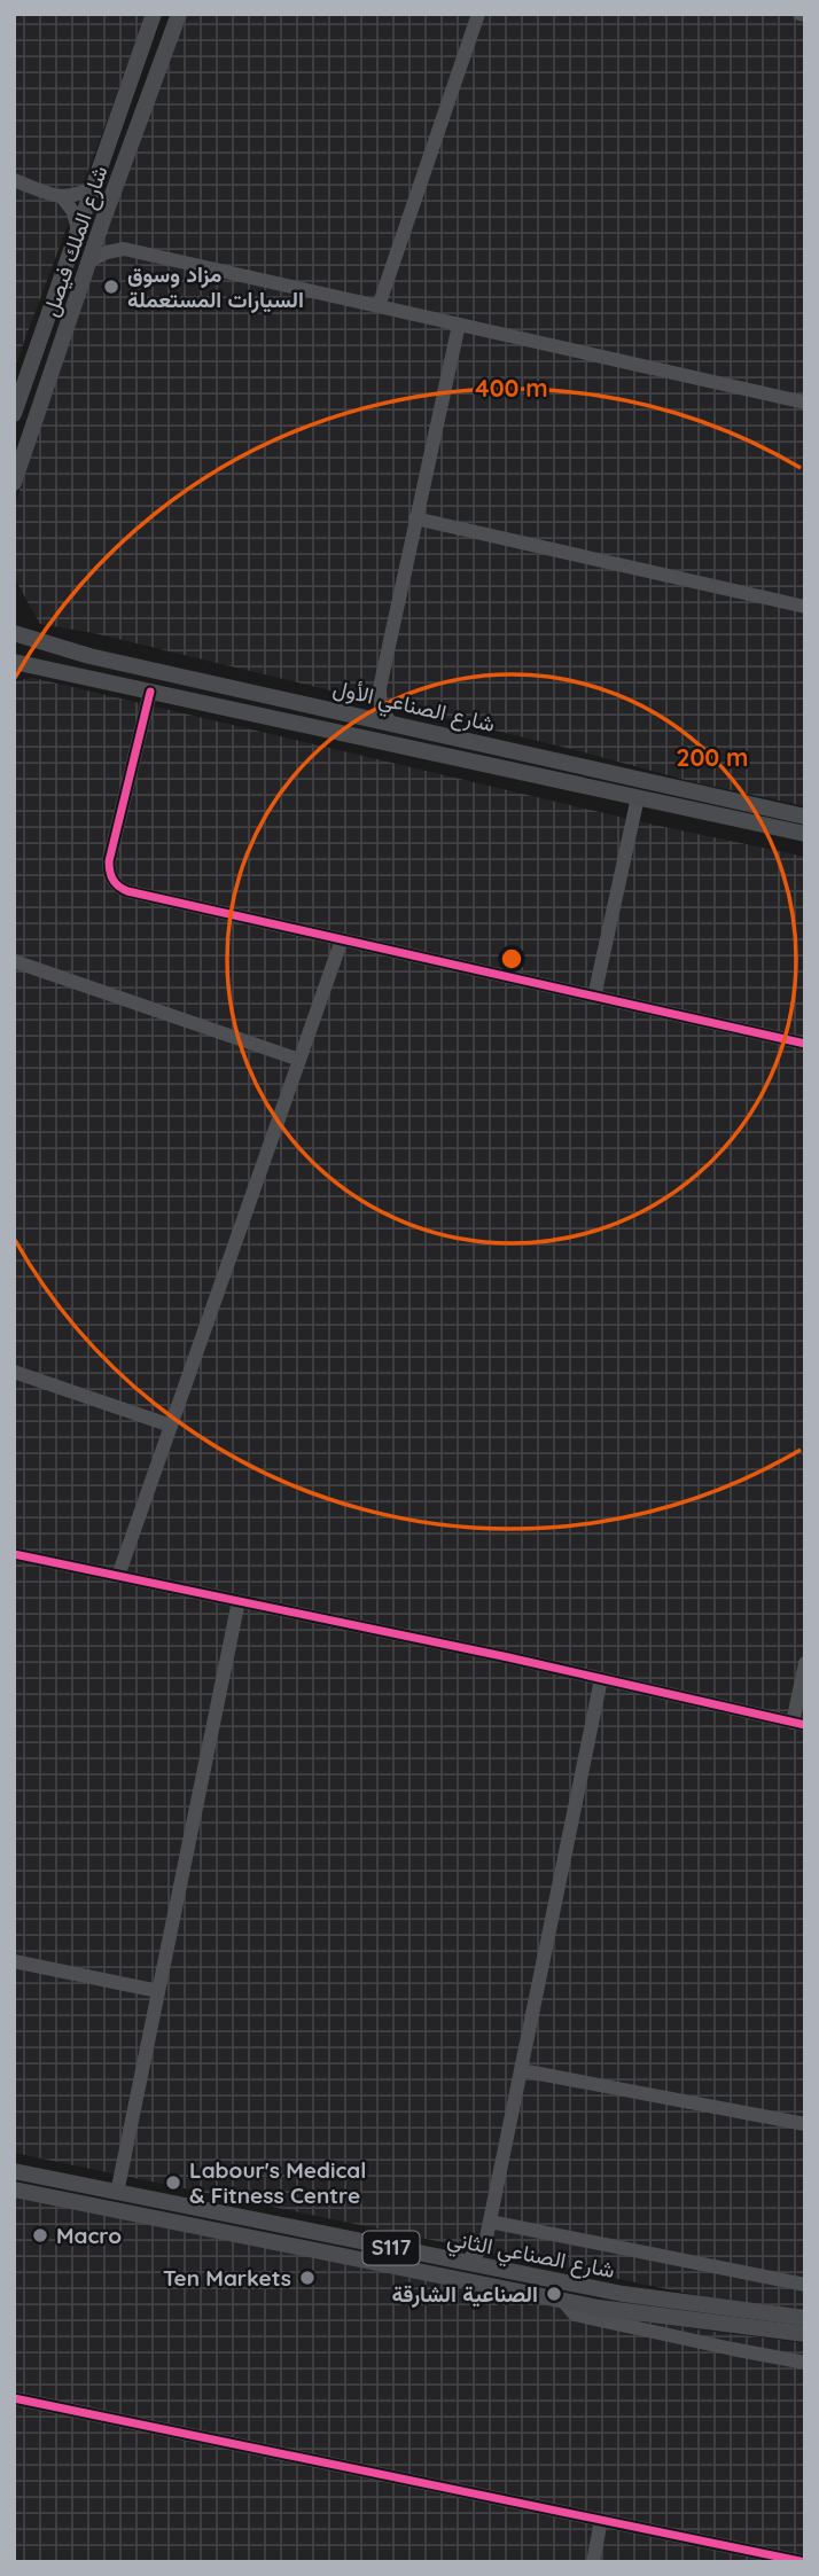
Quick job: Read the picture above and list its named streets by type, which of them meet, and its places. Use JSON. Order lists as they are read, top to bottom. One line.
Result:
{"streets":{"main road":["شارع الملك فيصل","شارع الصناعي الأول","S117","شارع الصناعي الثاني"]},"places":["مزاد وسوق السيارات المستعملة","Labour's Medical & Fitness Centre","Macro","Ten Markets","الصناعية الشارقة"],"rings":["400 m","200 m"]}
